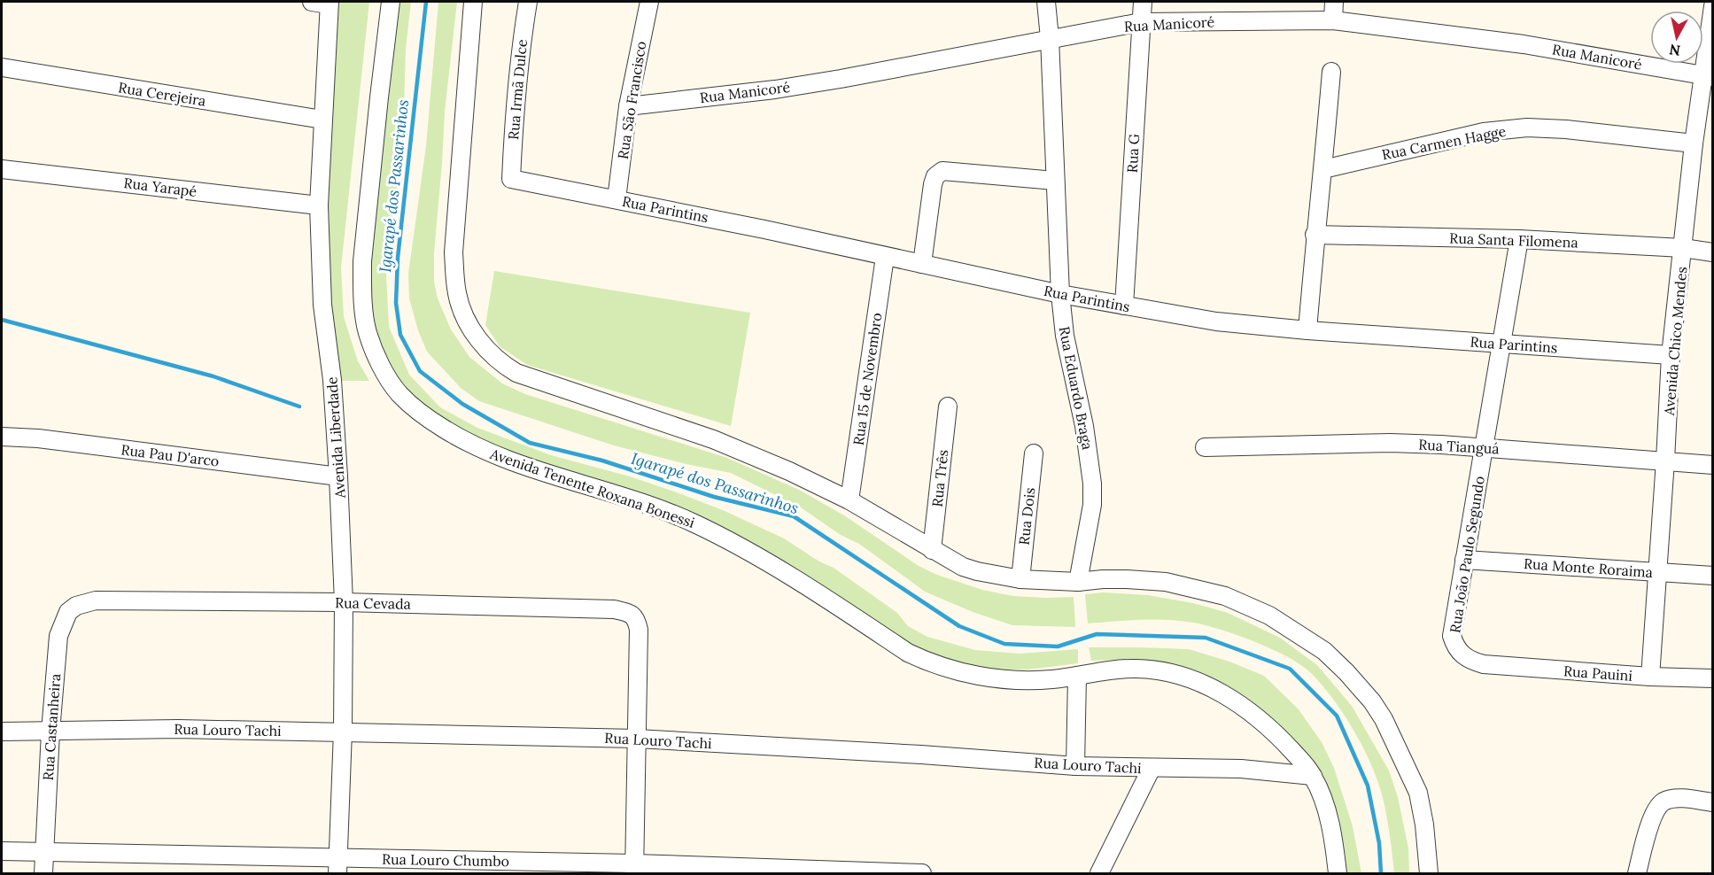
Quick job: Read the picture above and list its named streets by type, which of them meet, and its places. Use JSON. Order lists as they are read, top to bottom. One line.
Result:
{"streets":{"street":["Rua Manicoré","Rua Irmã Dulce","Rua Cerejeira","Rua São Francisco","Rua Carmen Hagge","Rua G","Rua Yarapé","Rua Parintins","Rua Santa Filomena","Avenida Chico Mendes","Rua 15 de Novembro","Rua Eduardo Braga","Avenida Liberdade","Rua Tianguá","Rua Pau D'arco","Rua Três","Avenida Tenente Roxana Bonessi","Rua Dois","Rua João Paulo Segundo","Rua Monte Roraima","Rua Cevada","Rua Pauini","Rua Castanheira","Rua Louro Tachi","Rua Louro Chumbo"]},"crossings":[["Rua Manicoré","Rua São Francisco"],["Rua Manicoré","Rua G"],["Rua Manicoré","Avenida Chico Mendes"],["Rua Manicoré","Rua Eduardo Braga"],["Rua Irmã Dulce","Rua Parintins"],["Rua Cerejeira","Avenida Liberdade"],["Rua São Francisco","Rua Parintins"],["Rua Carmen Hagge","Avenida Chico Mendes"],["Rua G","Rua Parintins"],["Rua Yarapé","Avenida Liberdade"],["Rua Parintins","Avenida Chico Mendes"],["Rua Parintins","Rua 15 de Novembro"],["Rua Parintins","Rua Eduardo Braga"],["Rua Parintins","Rua João Paulo Segundo"],["Rua Santa Filomena","Avenida Chico Mendes"],["Rua Santa Filomena","Rua João Paulo Segundo"],["Avenida Chico Mendes","Rua Tianguá"],["Avenida Chico Mendes","Rua Monte Roraima"],["Avenida Chico Mendes","Rua Pauini"],["Avenida Liberdade","Rua Pau D'arco"],["Avenida Liberdade","Rua Cevada"],["Avenida Liberdade","Rua Louro Tachi"],["Avenida Liberdade","Rua Louro Chumbo"],["Rua Tianguá","Rua João Paulo Segundo"],["Avenida Tenente Roxana Bonessi","Rua Louro Tachi"],["Rua João Paulo Segundo","Rua Monte Roraima"],["Rua João Paulo Segundo","Rua Pauini"],["Rua Cevada","Rua Castanheira"],["Rua Cevada","Rua Louro Tachi"],["Rua Castanheira","Rua Louro Tachi"],["Rua Castanheira","Rua Louro Chumbo"]],"water":["Igarapé dos Passarinhos"],"north":"bottom"}
